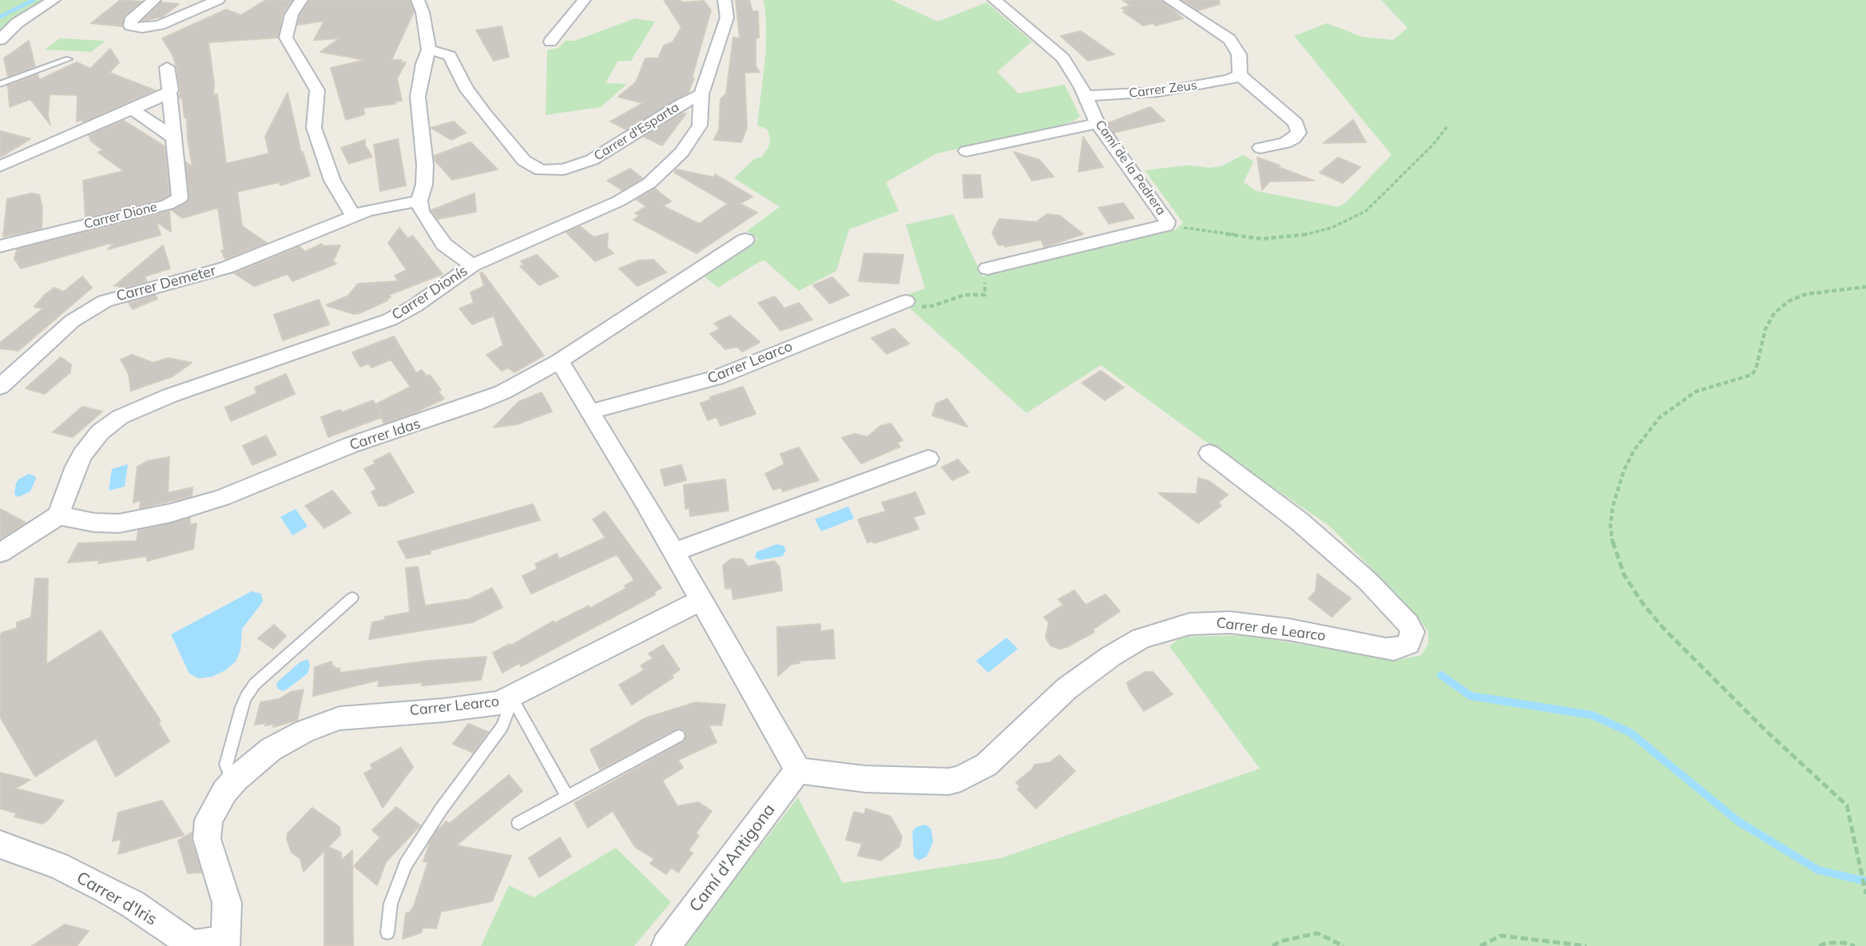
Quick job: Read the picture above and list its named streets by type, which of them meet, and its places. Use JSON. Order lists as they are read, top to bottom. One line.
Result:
{"streets":{"street":["Carrer Zeus","Carrer d'Esparta","Camí de la Pedrera","Carrer Dione","Carrer Demeter","Carrer Dionís","Carrer Learco","Carrer Idas","Carrer de Learco","Camí d'Antigona","Carrer d'Iris"]},"crossings":[["Carrer Zeus","Camí de la Pedrera"],["Carrer d'Esparta","Carrer Dionís"],["Carrer Dionís","Carrer Idas"],["Carrer Learco","Carrer d'Iris"],["Carrer de Learco","Camí d'Antigona"]]}
